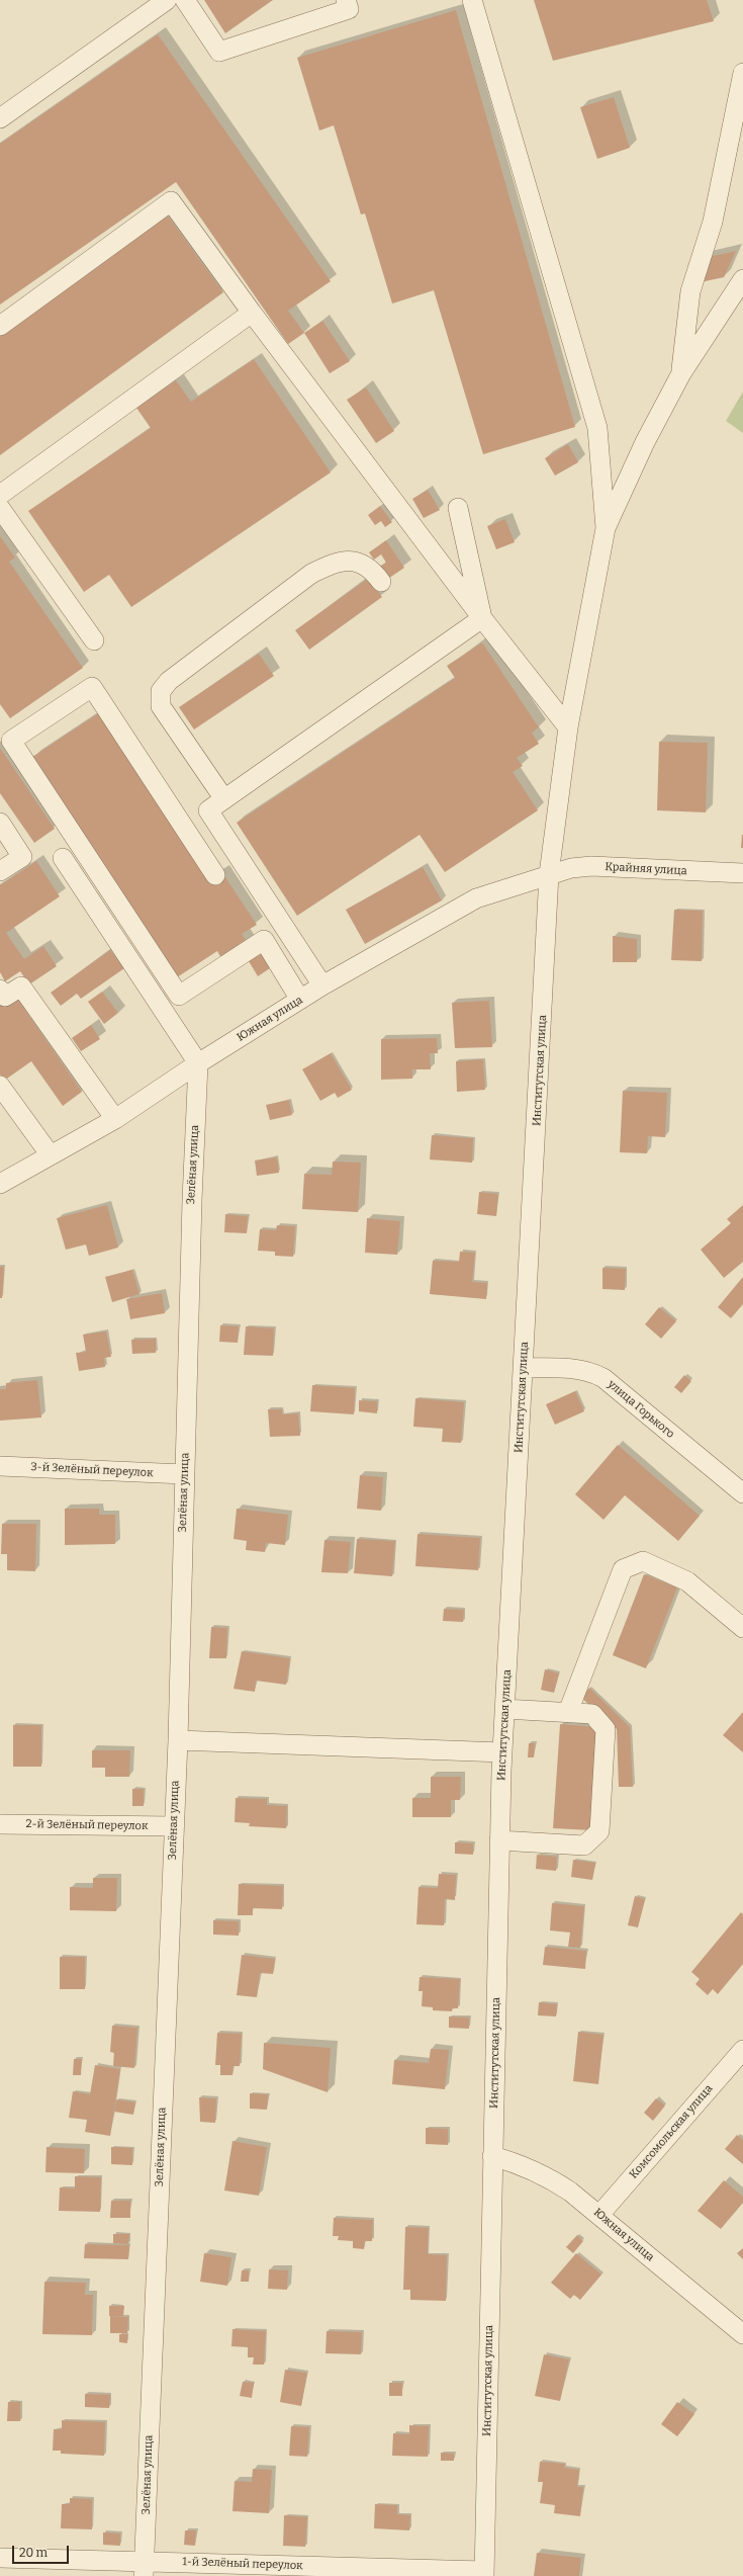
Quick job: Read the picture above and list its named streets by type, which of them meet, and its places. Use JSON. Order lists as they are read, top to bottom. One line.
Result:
{"streets":{"street":["Крайняя улица","Южная улица","Институтская улица","Зелёная улица","улица Горького","3-й Зелёный переулок","2-й Зелёный переулок","Комсомольская улица","1-й Зелёный переулок"]},"crossings":[["Крайняя улица","Южная улица"],["Крайняя улица","Институтская улица"],["Южная улица","Институтская улица"],["Южная улица","Зелёная улица"],["Южная улица","Комсомольская улица"],["Институтская улица","улица Горького"],["Институтская улица","1-й Зелёный переулок"],["Зелёная улица","3-й Зелёный переулок"],["Зелёная улица","2-й Зелёный переулок"],["Зелёная улица","1-й Зелёный переулок"]],"scale_bar":"20 m"}
